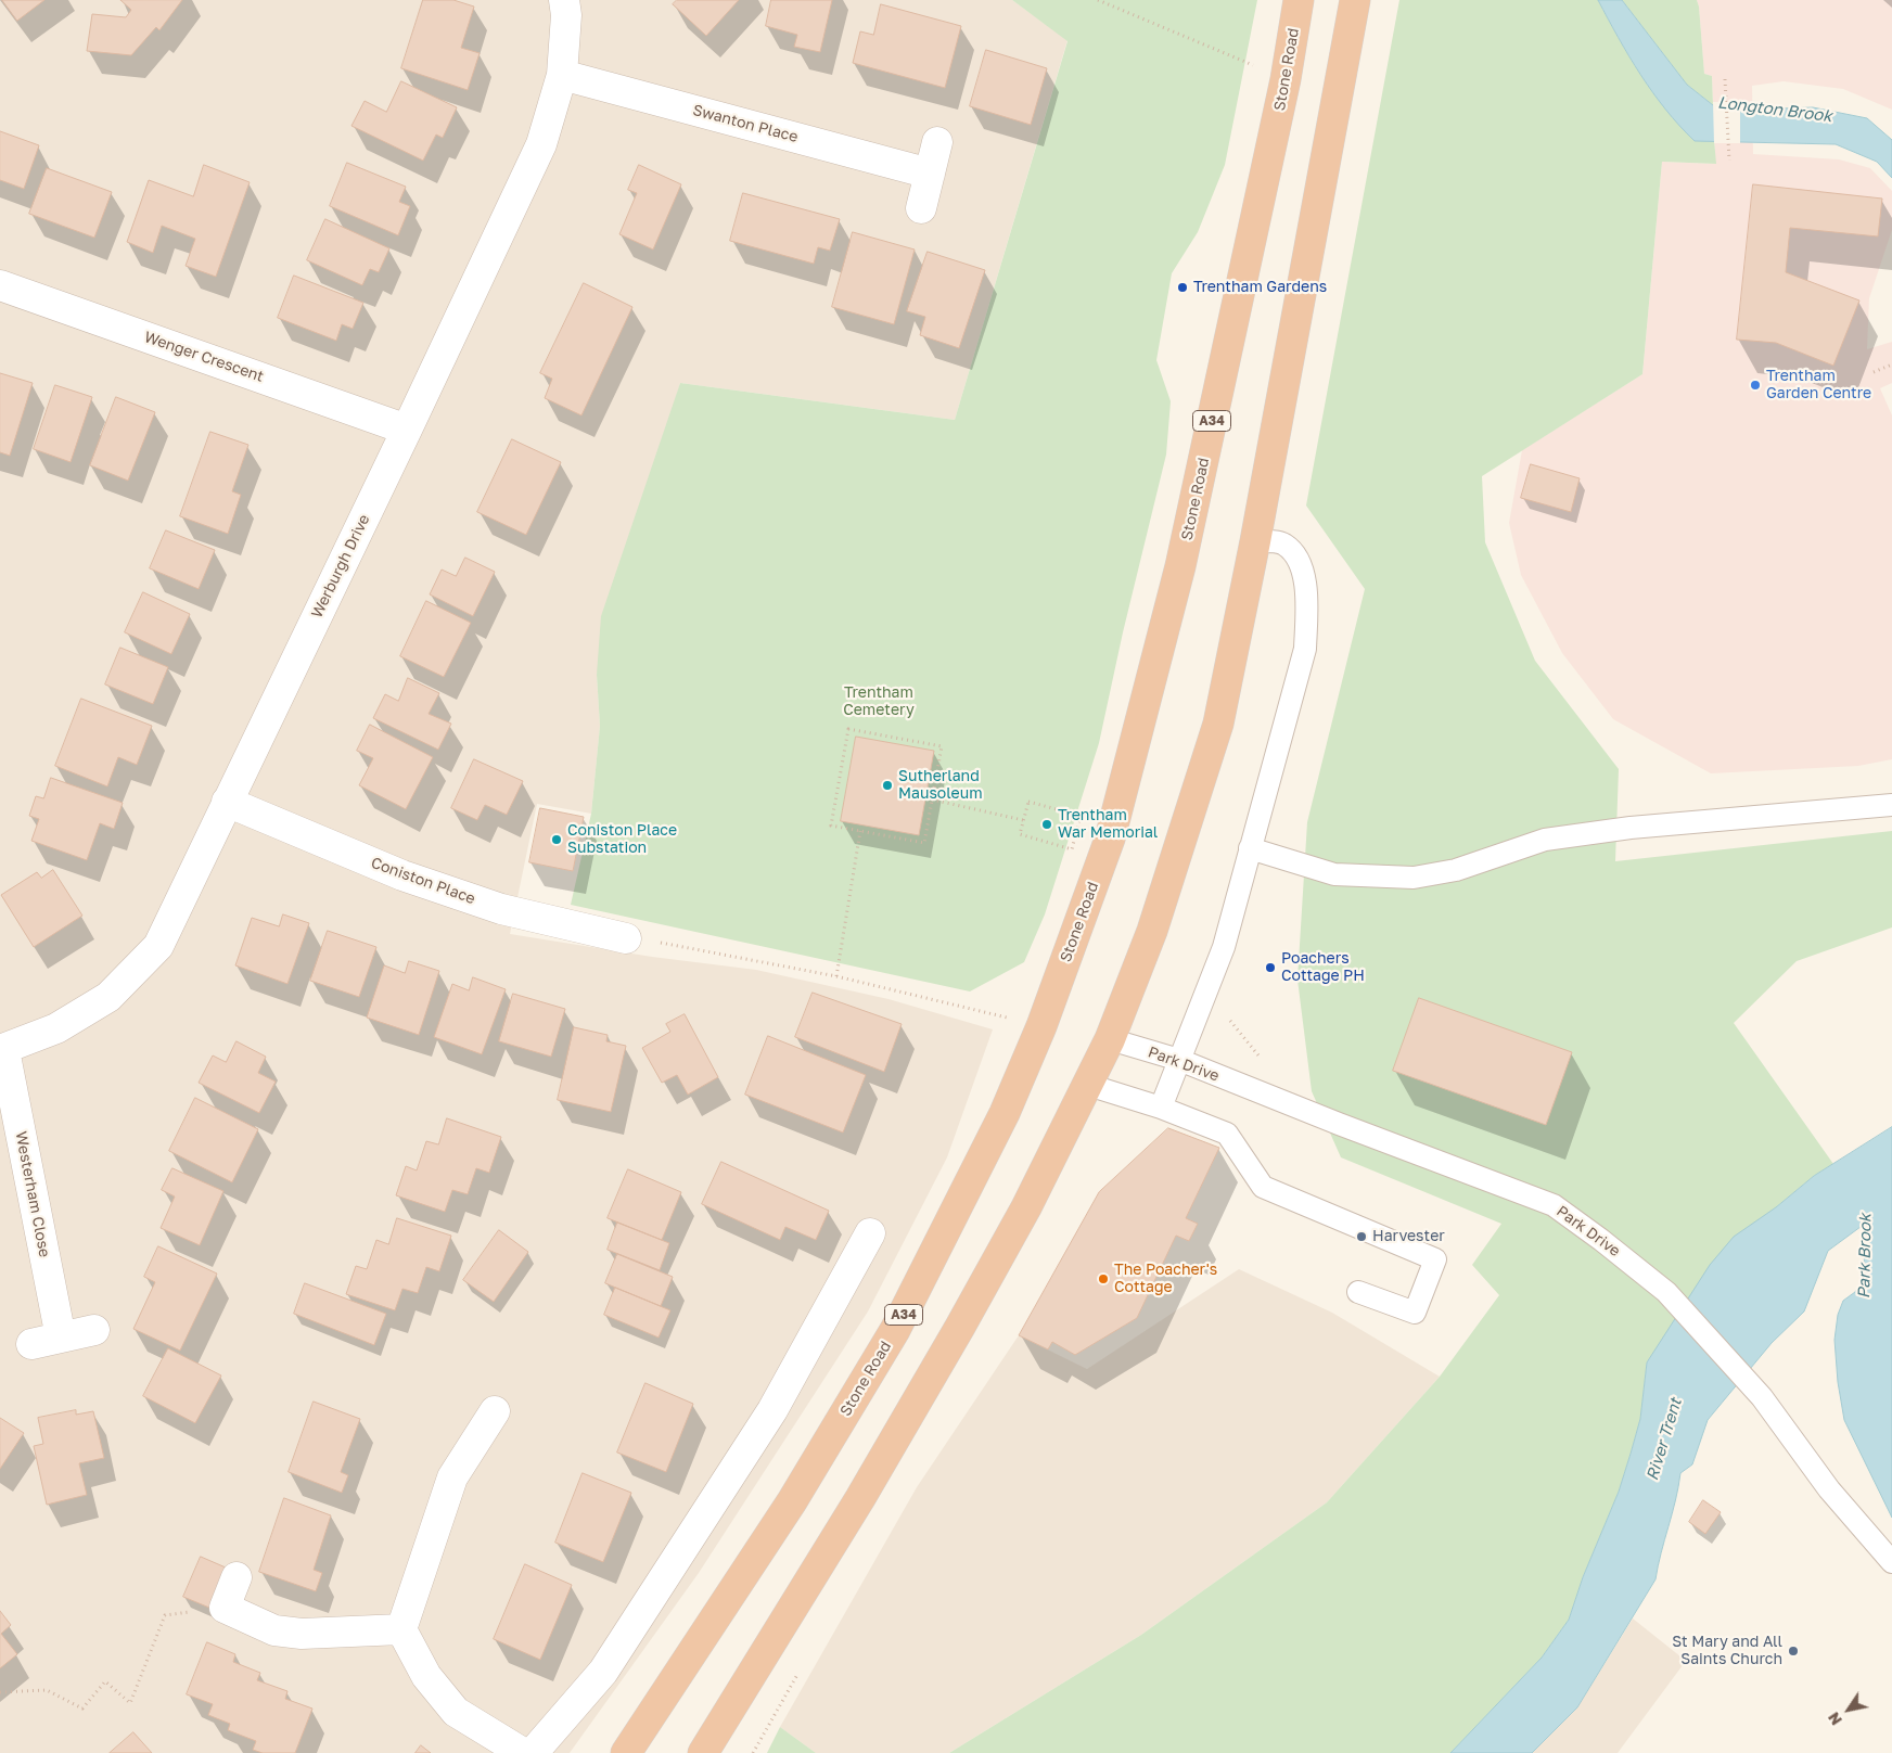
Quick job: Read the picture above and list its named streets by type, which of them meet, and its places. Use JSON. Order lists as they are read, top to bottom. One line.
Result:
{"streets":{"highway":["Stone Road","A34"],"street":["Swanton Place","Wenger Crescent","Werburgh Drive","Coniston Place","Westerham Close"],"lane":["Park Drive"]},"crossings":[["Swanton Place","Werburgh Drive"],["Wenger Crescent","Werburgh Drive"],["Werburgh Drive","Coniston Place"],["Werburgh Drive","Westerham Close"]],"water":["Longton Brook","Park Brook","River Trent"],"parks":["Trentham Cemetery"],"places":["Trentham Gardens","Trentham Garden Centre","Sutherland Mausoleum","Trentham War Memorial","Coniston Place Substation","Poachers Cottage PH","Harvester","The Poacher's Cottage","St Mary and All Saints Church"],"north":"bottom left"}
